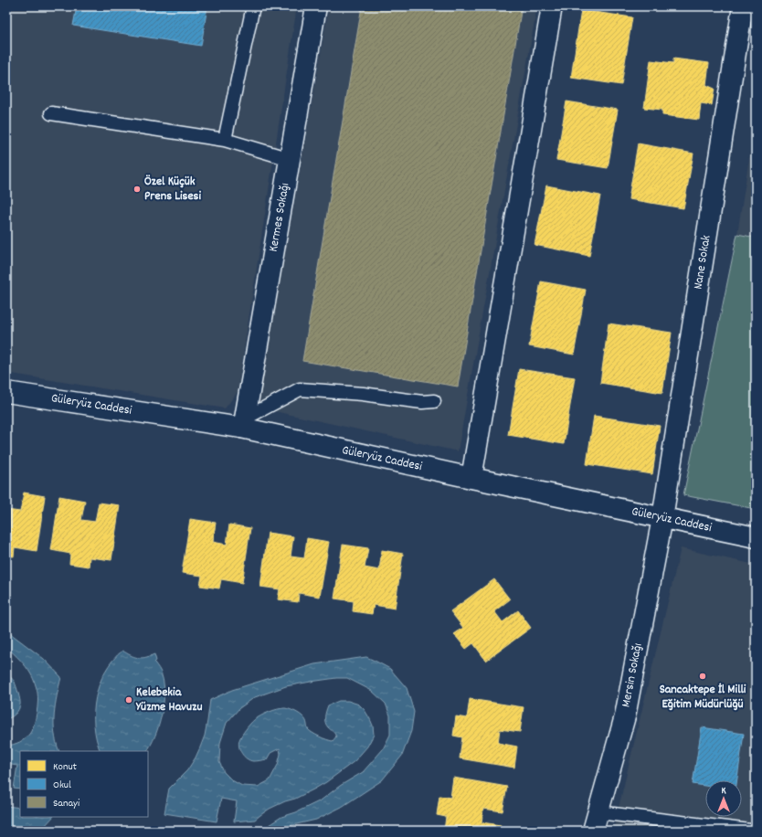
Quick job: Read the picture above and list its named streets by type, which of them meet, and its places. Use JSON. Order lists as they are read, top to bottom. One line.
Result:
{"streets":{"street":["Kermes Sokağı","Nane Sokak","Güleryüz Caddesi","Mersin Sokağı"]},"crossings":[["Kermes Sokağı","Güleryüz Caddesi"],["Nane Sokak","Güleryüz Caddesi"],["Nane Sokak","Mersin Sokağı"],["Güleryüz Caddesi","Mersin Sokağı"]],"places":["Özel Küçük Prens Lisesi","Sancaktepe İl Milli Eğitim Müdürlüğü","Kelebekia Yüzme Havuzu"],"legend":["Konut","Okul","Sanayi"],"north":"top"}
